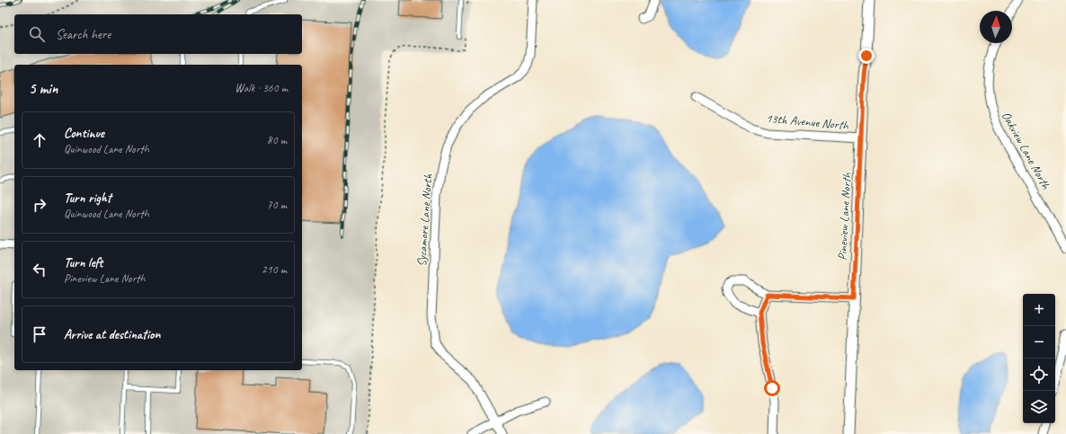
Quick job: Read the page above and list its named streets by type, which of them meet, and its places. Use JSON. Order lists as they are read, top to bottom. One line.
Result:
{"streets":{"street":["13th Avenue North","Oakview Lane North","Pineview Lane North","Sycamore Lane North"]},"crossings":[["13th Avenue North","Pineview Lane North"]],"north":"top","page":{"search":"Search here","heading":["5 min","Walk · 360 m"],"list":[["Continue","Quinwood Lane North","80 m"],["Turn right","Quinwood Lane North","70 m"],["Turn left","Pineview Lane North","210 m"],"Arrive at destination"],"map_buttons":["+","−"]}}
